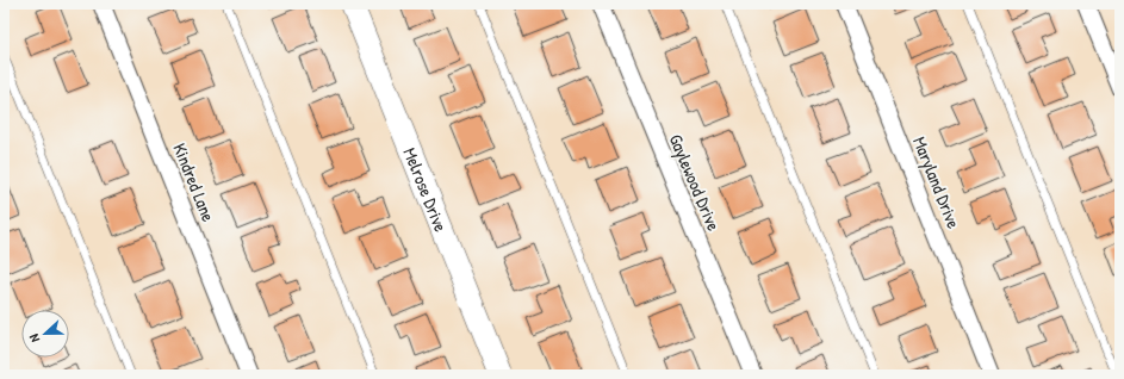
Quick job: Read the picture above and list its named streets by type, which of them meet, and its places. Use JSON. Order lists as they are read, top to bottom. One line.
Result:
{"streets":{"street":["Kindred Lane","Gaylewood Drive","Maryland Drive","Melrose Drive"]},"north":"left"}
